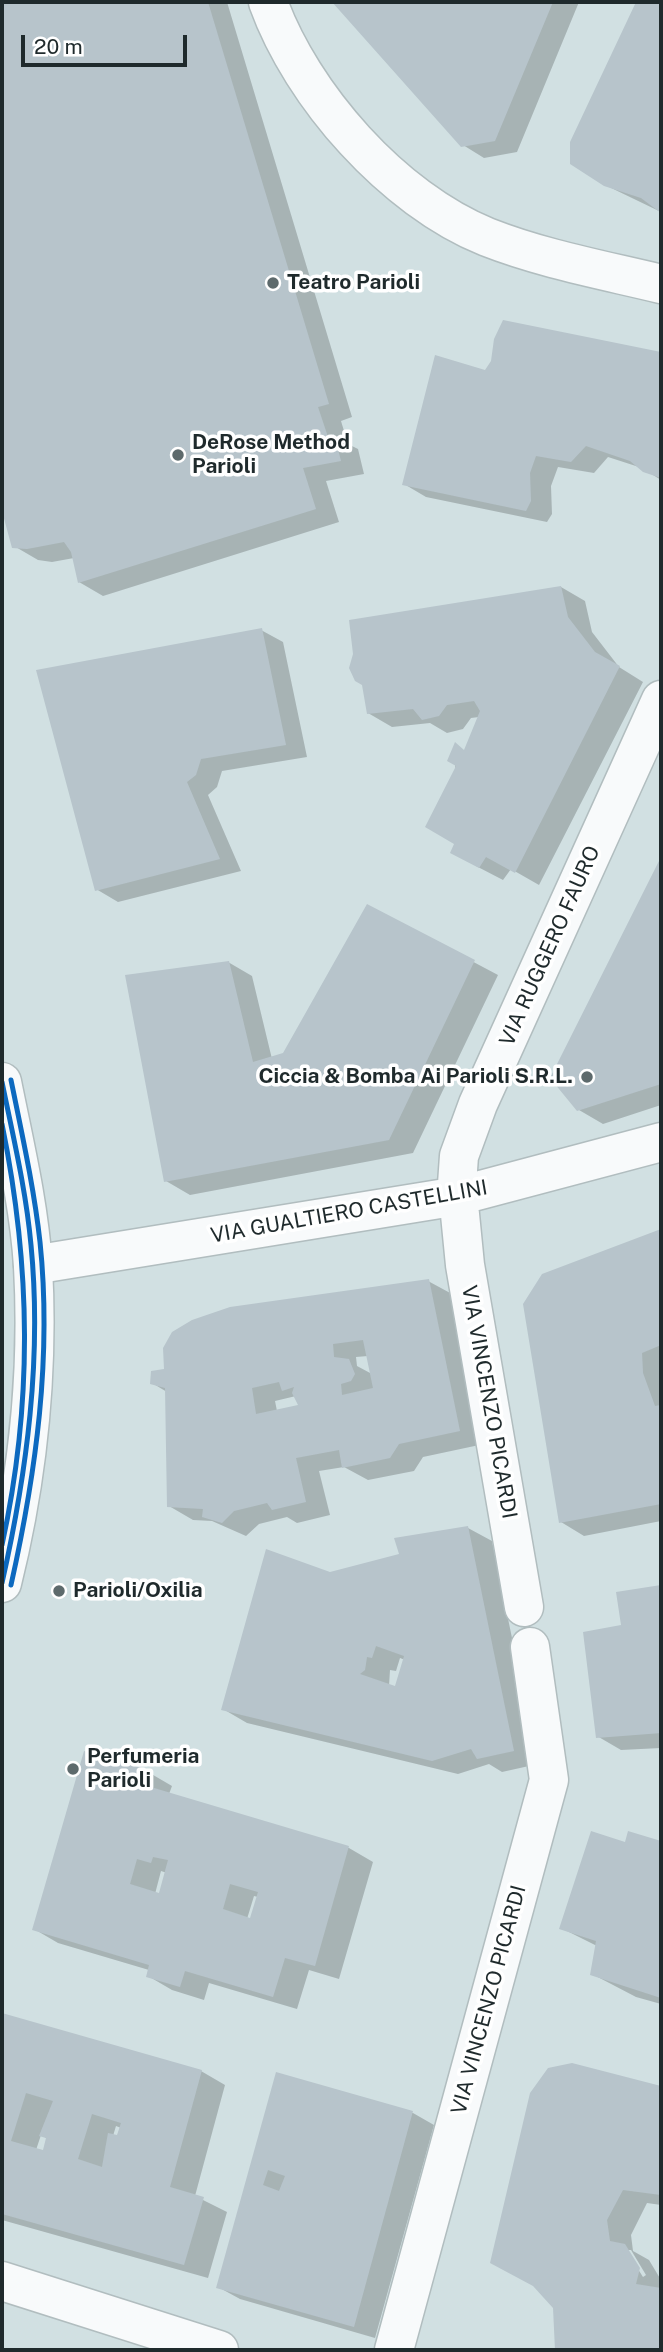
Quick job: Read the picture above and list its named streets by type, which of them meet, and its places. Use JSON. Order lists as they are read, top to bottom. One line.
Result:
{"streets":{"street":["VIA RUGGERO FAURO","VIA GUALTIERO CASTELLINI","VIA VINCENZO PICARDI"]},"crossings":[["VIA RUGGERO FAURO","VIA GUALTIERO CASTELLINI"],["VIA RUGGERO FAURO","VIA VINCENZO PICARDI"],["VIA GUALTIERO CASTELLINI","VIA VINCENZO PICARDI"]],"places":["Teatro Parioli","DeRose Method Parioli","Ciccia & Bomba Ai Parioli S.R.L.","Parioli/Oxilia","Perfumeria Parioli"],"scale_bar":"20 m"}
